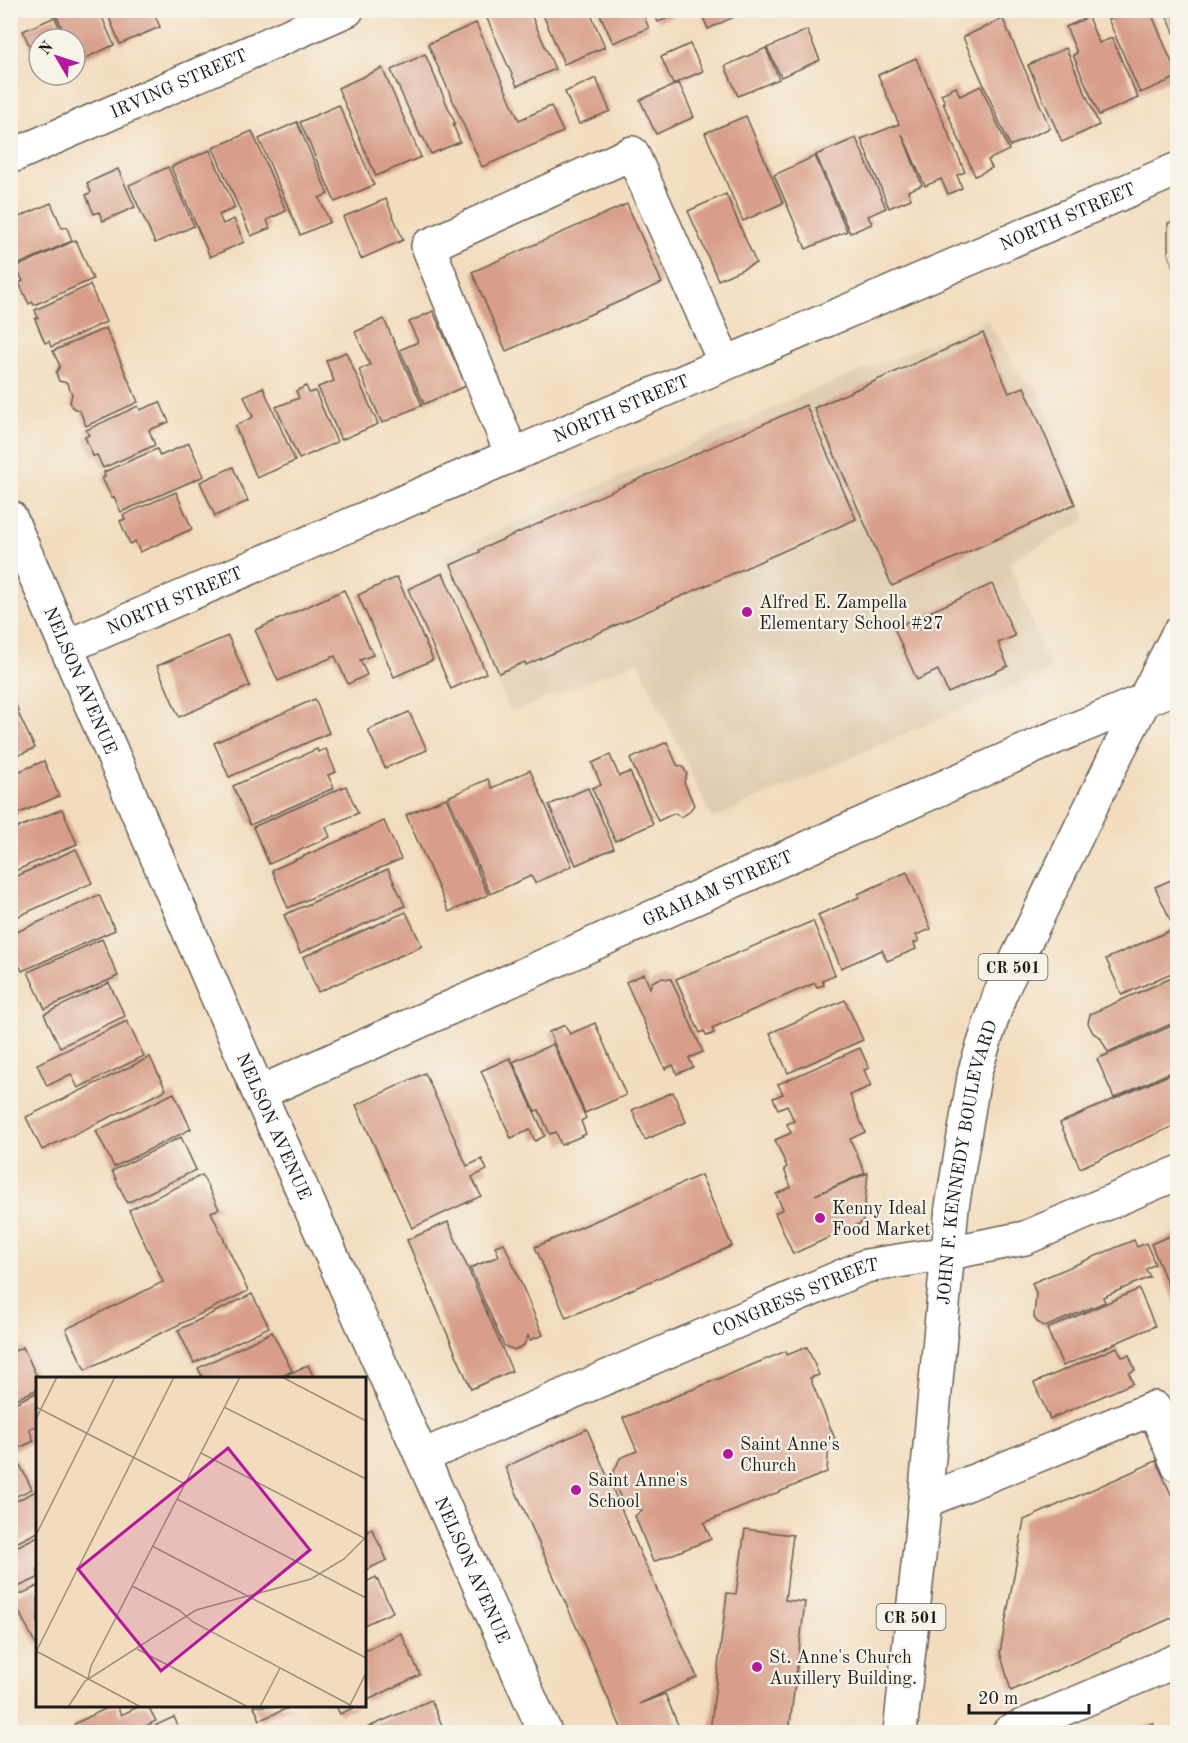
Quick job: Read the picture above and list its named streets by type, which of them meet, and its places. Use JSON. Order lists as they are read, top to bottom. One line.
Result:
{"streets":{"street":["IRVING STREET","NORTH STREET","NELSON AVENUE","GRAHAM STREET","CR 501","JOHN F. KENNEDY BOULEVARD","CONGRESS STREET"]},"crossings":[["NORTH STREET","NELSON AVENUE"],["NELSON AVENUE","GRAHAM STREET"],["NELSON AVENUE","CONGRESS STREET"],["GRAHAM STREET","JOHN F. KENNEDY BOULEVARD"],["JOHN F. KENNEDY BOULEVARD","CONGRESS STREET"]],"places":["Alfred E. Zampella Elementary School #27","Kenny Ideal Food Market","Saint Anne's Church","Saint Anne's School","St. Anne's Church Auxillery Building."],"scale_bar":"20 m","north":"top left"}
